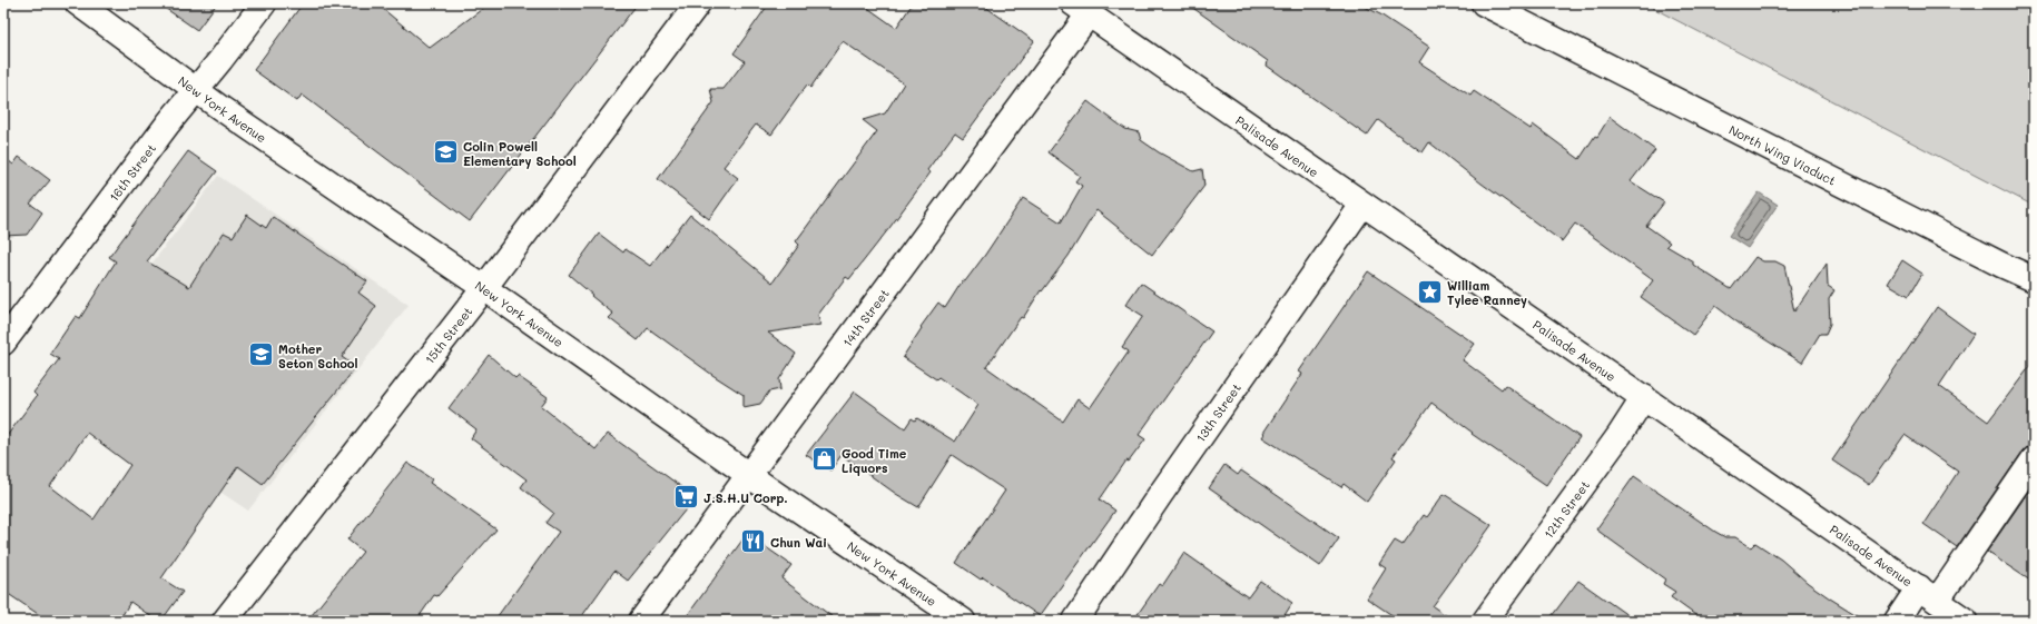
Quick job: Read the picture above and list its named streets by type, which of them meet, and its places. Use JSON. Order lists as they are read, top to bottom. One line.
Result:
{"streets":{"street":["New York Avenue","Palisade Avenue","North Wing Viaduct","16th Street","14th Street","15th Street","13th Street","12th Street"]},"crossings":[["New York Avenue","16th Street"],["New York Avenue","14th Street"],["New York Avenue","15th Street"],["Palisade Avenue","14th Street"],["Palisade Avenue","13th Street"],["Palisade Avenue","12th Street"]],"places":{"school or university":["Colin Powell Elementary School","Mother Seton School"],"place":["William Tylee Ranney"],"shop":["Good Time Liquors"],"supermarket":["J.S.H.U Corp."],"restaurant":["Chun Wai"]}}
